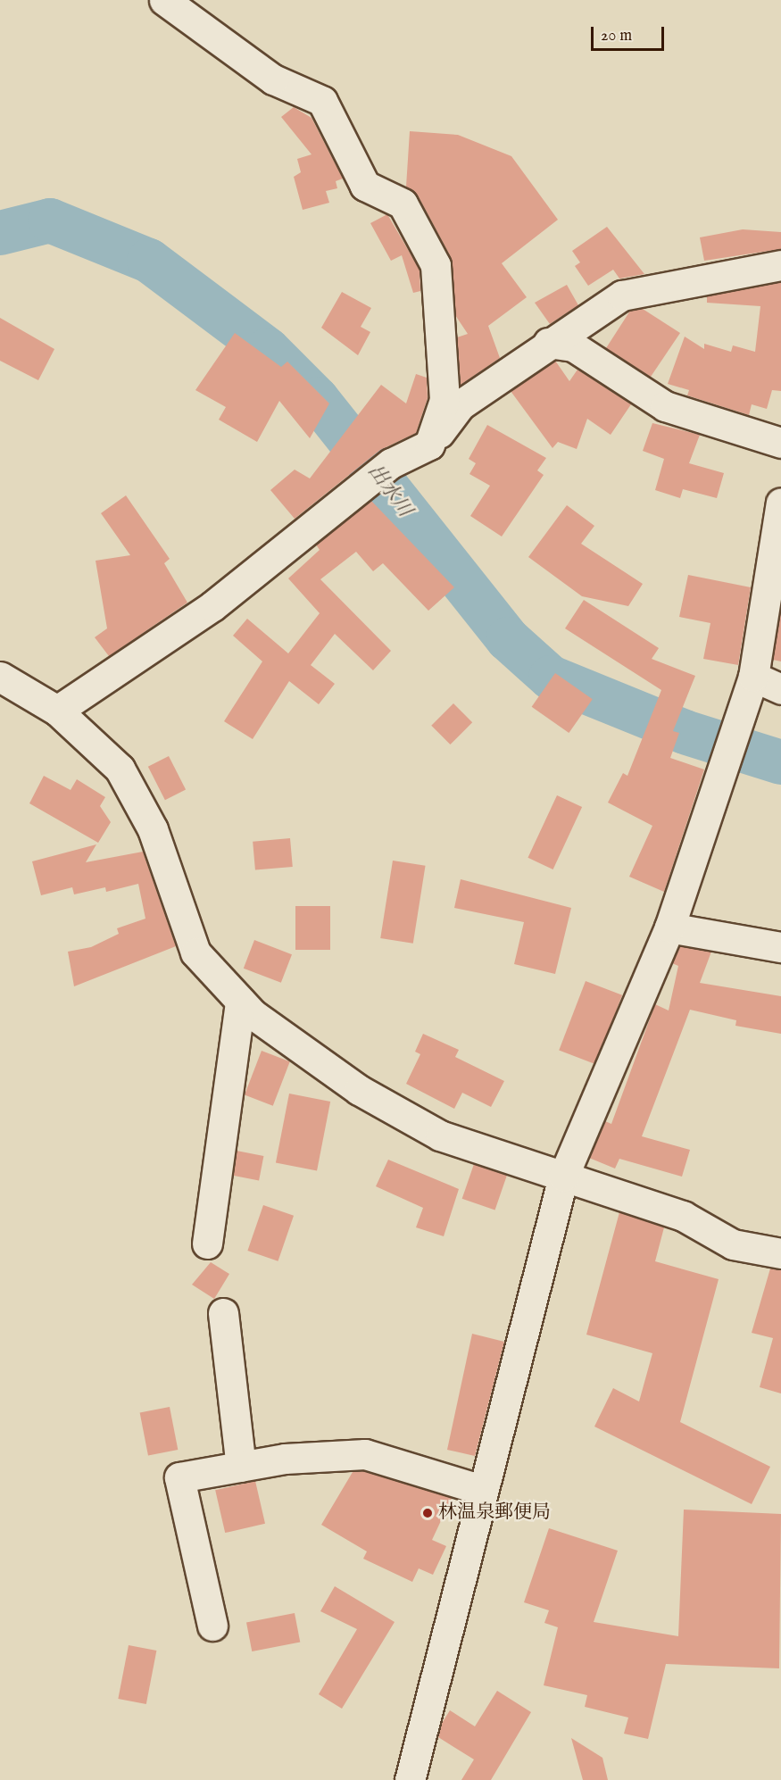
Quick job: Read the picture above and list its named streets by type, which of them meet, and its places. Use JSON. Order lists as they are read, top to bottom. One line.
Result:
{"water":["出水川"],"places":["林温泉郵便局"],"scale_bar":"20 m"}
